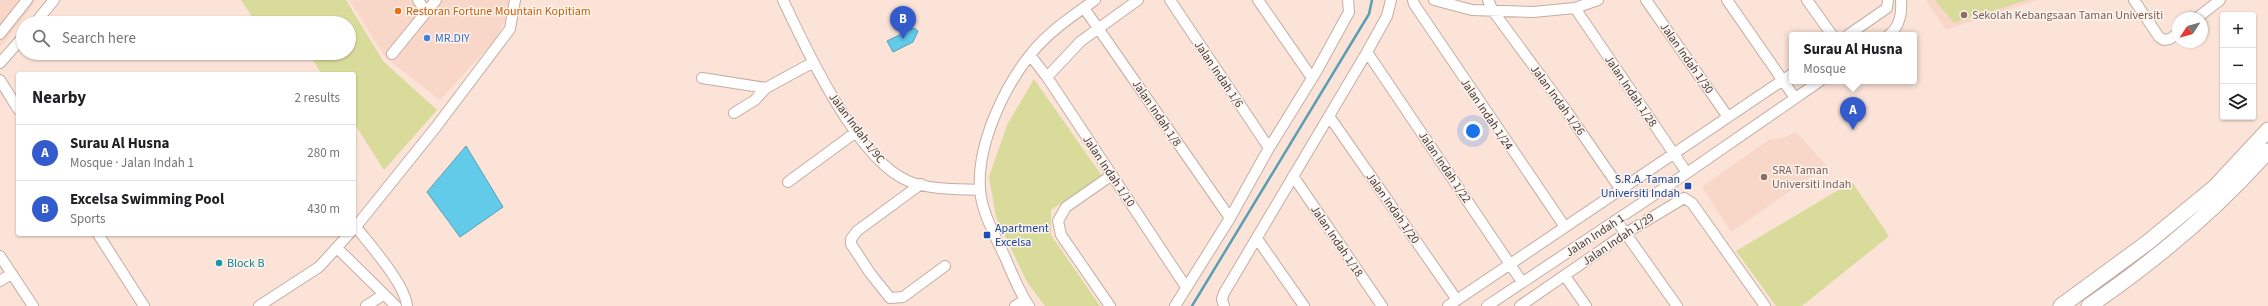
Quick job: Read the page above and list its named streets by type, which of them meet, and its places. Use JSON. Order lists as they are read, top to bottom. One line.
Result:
{"streets":{"street":["Jalan Indah 1/30","Jalan Indah 1/6","Jalan Indah 1/28","Jalan Indah 1/26","Jalan Indah 1/8","Jalan Indah 1/24","Jalan Indah 1/9C","Jalan Indah 1/22","Jalan Indah 1/10","Jalan Indah 1/20","Jalan Indah 1","Jalan Indah 1/29","Jalan Indah 1/18"]},"crossings":[["Jalan Indah 1/28","Jalan Indah 1"],["Jalan Indah 1/22","Jalan Indah 1"]],"places":{"other":["Restoran Fortune Mountain Kopitiam","Sekolah Kebangsaan Taman Universiti","MR.DIY","SRA Taman Universiti Indah","Block B"],"transit":["S.R.A. Taman Universiti Indah","Apartment Excelsa"]},"north":"bottom left","page":{"pins":["B","A"],"map_buttons":["+","−"],"search":"Search here","popup":["Surau Al Husna","Mosque"],"heading":["Nearby","2 results"],"list":[{"mark":"A","name":"Surau Al Husna","note":"Mosque · Jalan Indah 1","value":"280 m"},{"mark":"B","name":"Excelsa Swimming Pool","note":"Sports","value":"430 m"}]}}
